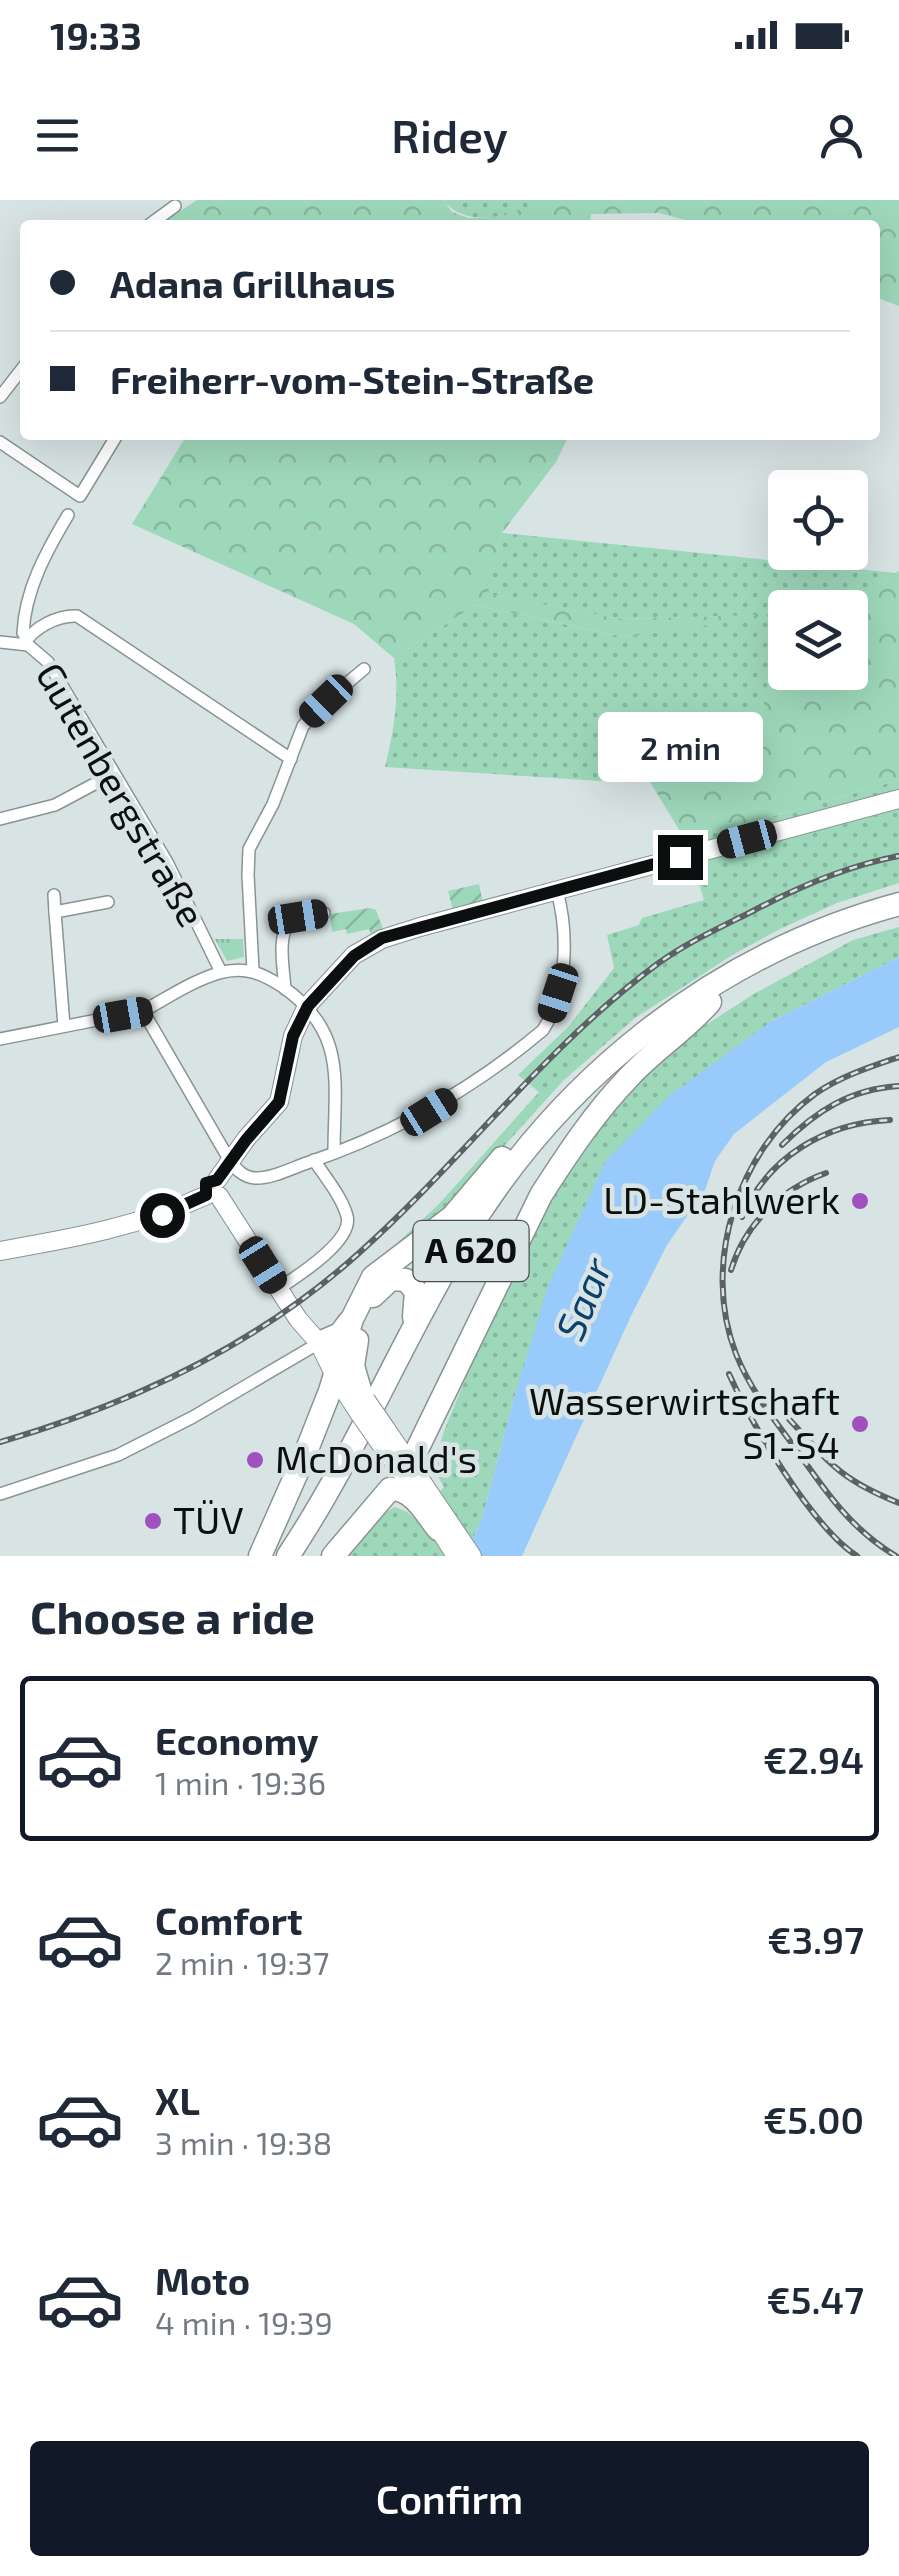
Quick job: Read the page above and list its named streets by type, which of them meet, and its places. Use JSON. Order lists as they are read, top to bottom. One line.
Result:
{"streets":{"highway":["A 620"],"street":["Gutenbergstraße"]},"water":["Saar"],"places":["LD-Stahlwerk","Wasserwirtschaft S1-S4","McDonald's","TÜV"],"page":{"status":"19:33","header":"Ridey","banner":["Adana Grillhaus","Freiherr-vom-Stein-Straße"],"bubble":"2 min","heading":"Choose a ride","list":[{"name":"Economy","note":"1 min · 19:36","value":"€2.94"},{"name":"Comfort","note":"2 min · 19:37","value":"€3.97"},{"name":"XL","note":"3 min · 19:38","value":"€5.00"},{"name":"Moto","note":"4 min · 19:39","value":"€5.47"}],"buttons":"Confirm"}}
